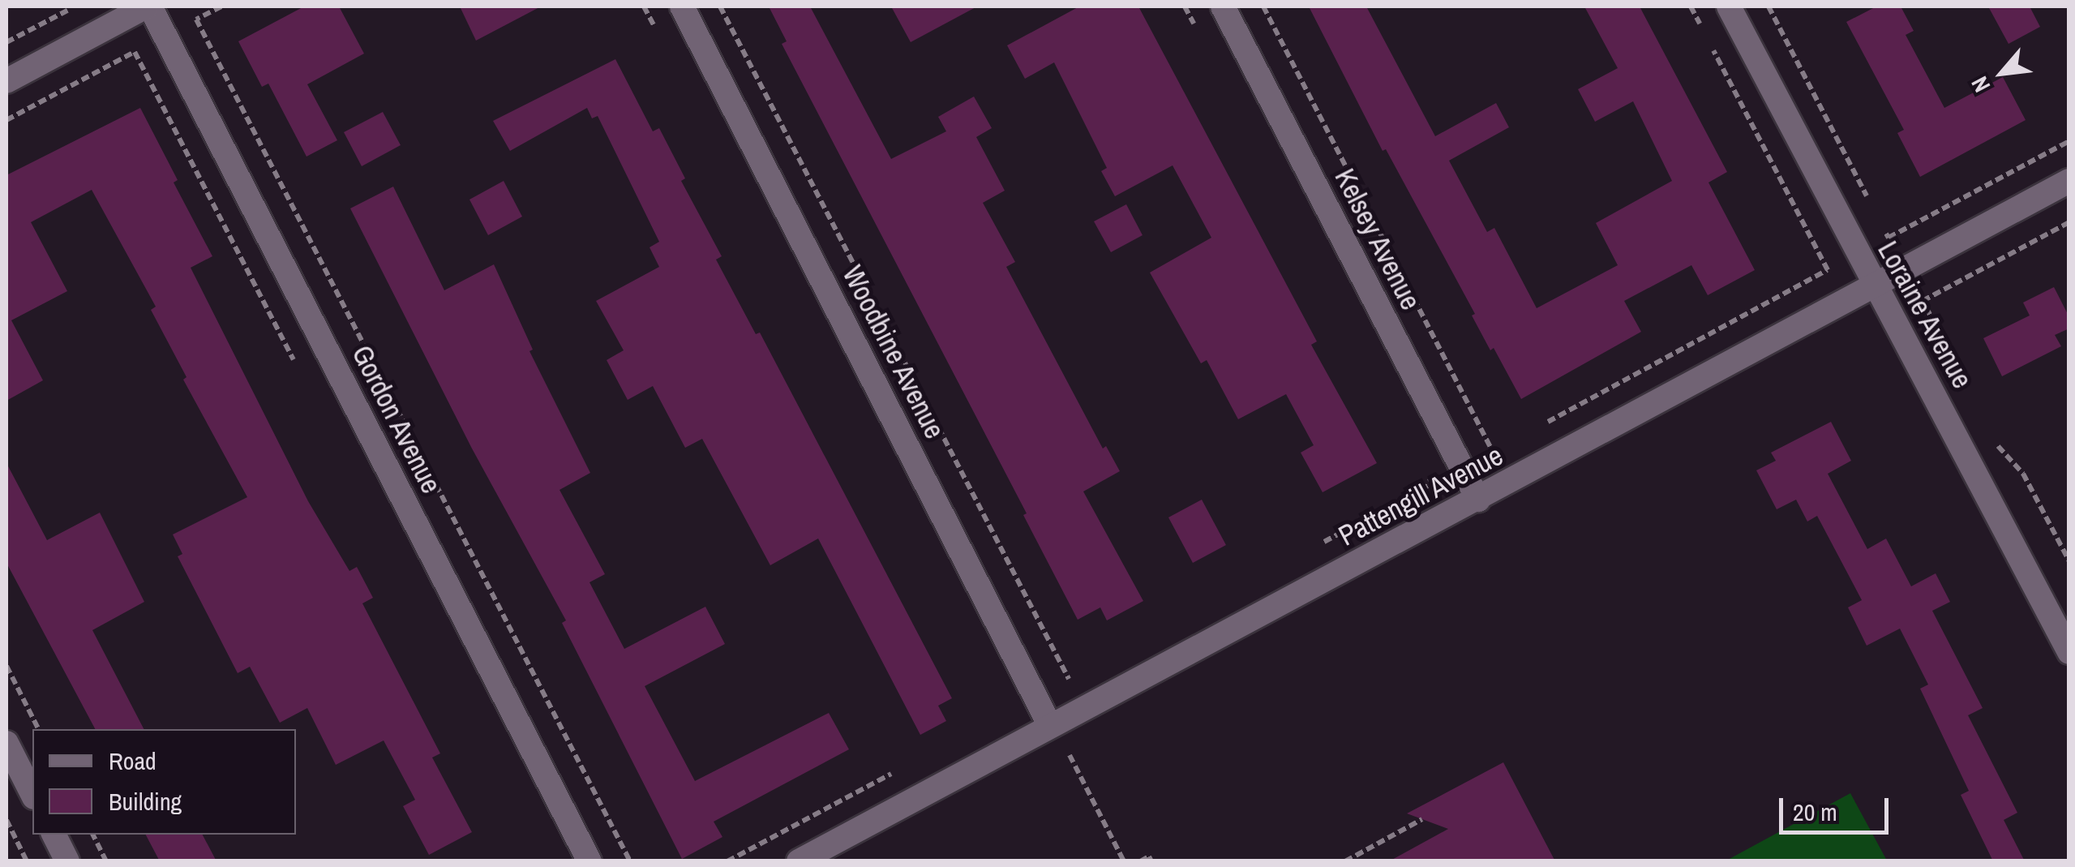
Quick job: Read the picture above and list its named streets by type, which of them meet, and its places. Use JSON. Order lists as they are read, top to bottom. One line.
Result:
{"streets":{"street":["Kelsey Avenue","Loraine Avenue","Woodbine Avenue","Gordon Avenue","Pattengill Avenue"]},"crossings":[["Kelsey Avenue","Pattengill Avenue"],["Loraine Avenue","Pattengill Avenue"],["Woodbine Avenue","Pattengill Avenue"]],"legend":["Road","Building"],"scale_bar":"20 m","north":"bottom left"}
